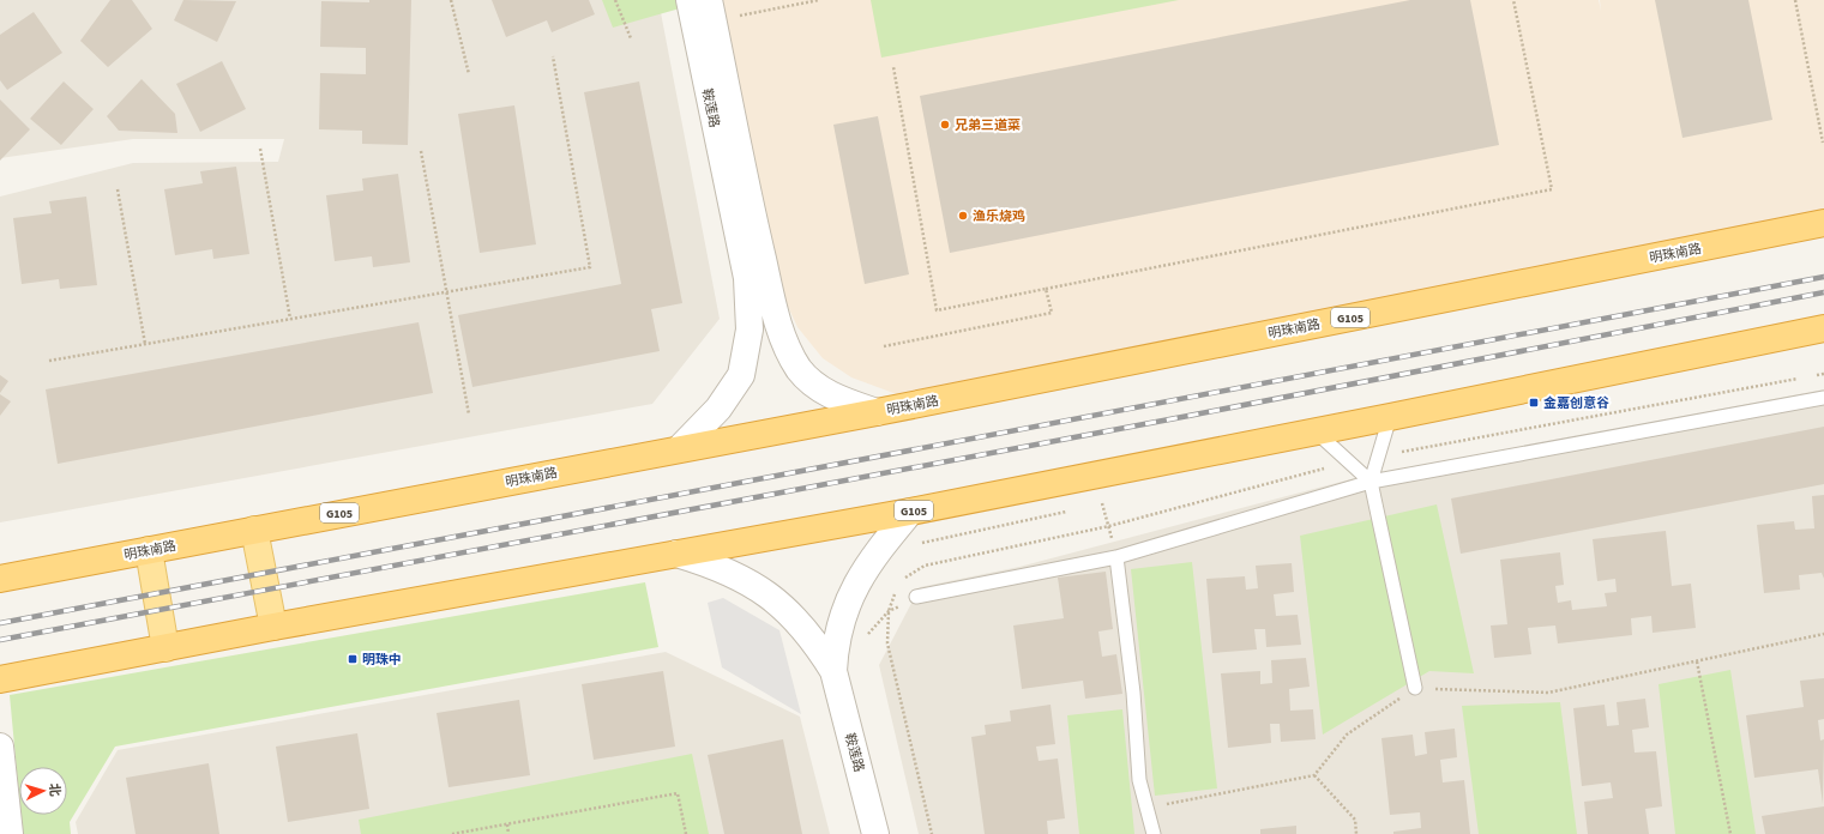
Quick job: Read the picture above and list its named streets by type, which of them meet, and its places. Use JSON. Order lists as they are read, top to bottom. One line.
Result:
{"streets":{"highway":["明珠南路","G105"],"street":["鞍莲路"]},"places":{"other":["兄弟三道菜","渔乐烧鸡"],"transit":["金嘉创意谷","明珠中"]},"north":"right"}
